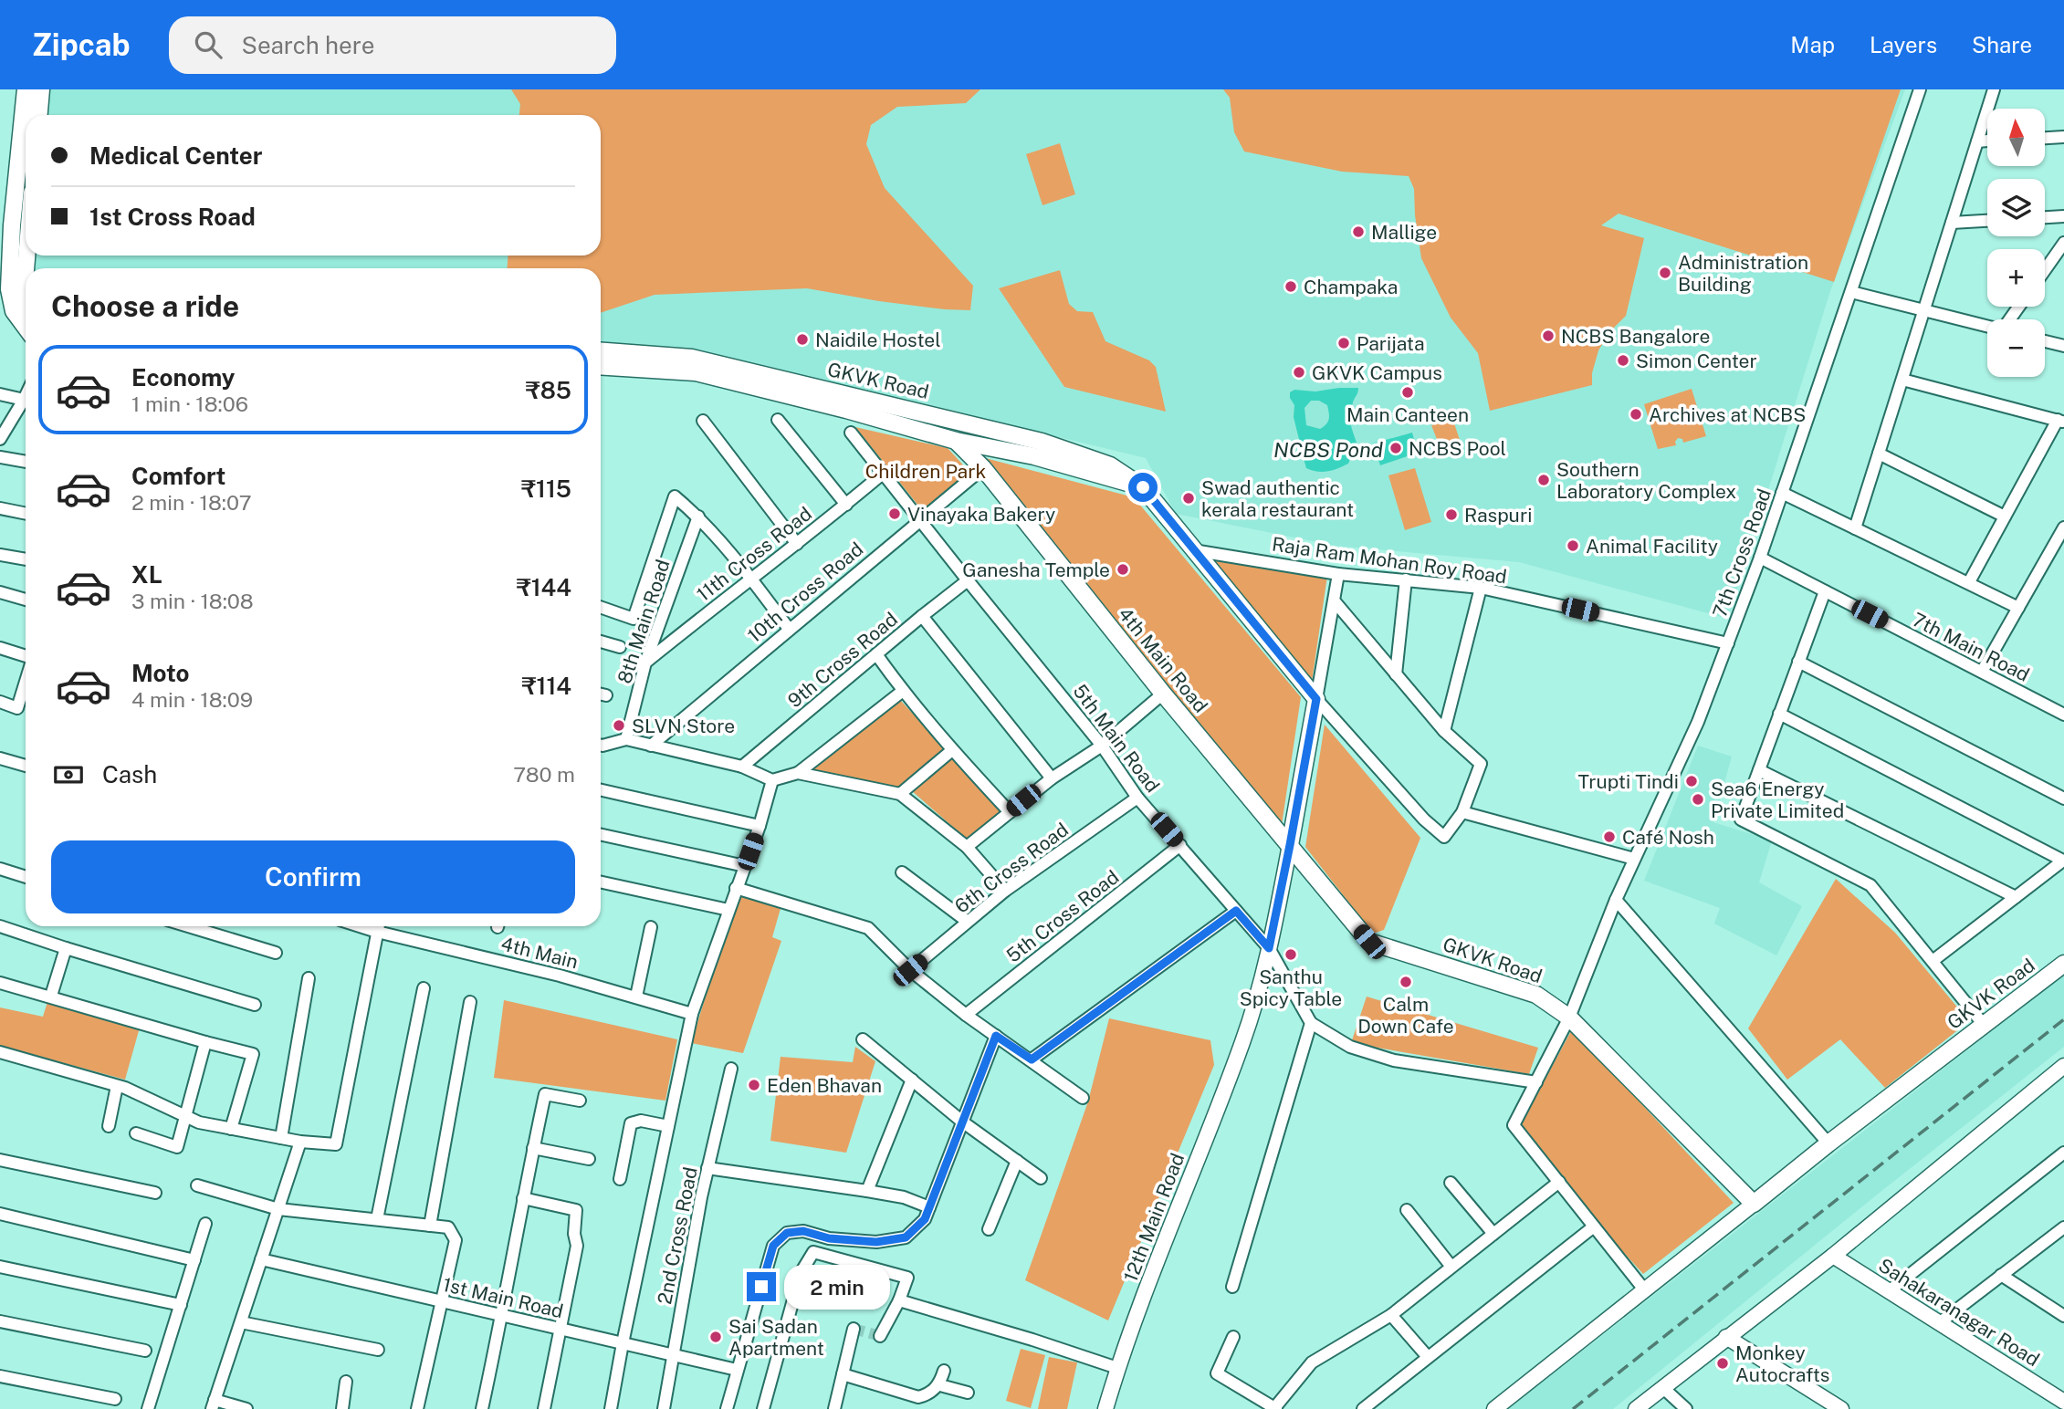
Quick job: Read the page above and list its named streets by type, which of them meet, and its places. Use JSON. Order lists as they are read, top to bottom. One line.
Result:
{"streets":{"main road":["GKVK Road","4th Main Road"],"street":["7th Cross Road","11th Cross Road","Raja Ram Mohan Roy Road","10th Cross Road","8th Main Road","7th Main Road","9th Cross Road","5th Main Road","6th Cross Road","5th Cross Road","4th Main","12th Main Road","2nd Cross Road","1st Main Road","Sahakaranagar Road"]},"crossings":[["GKVK Road","7th Cross Road"],["GKVK Road","Raja Ram Mohan Roy Road"],["GKVK Road","4th Main Road"],["GKVK Road","12th Main Road"],["7th Cross Road","Raja Ram Mohan Roy Road"],["7th Cross Road","7th Main Road"],["11th Cross Road","8th Main Road"],["11th Cross Road","5th Main Road"],["10th Cross Road","4th Main Road"],["10th Cross Road","5th Main Road"],["9th Cross Road","5th Main Road"],["4th Main Road","12th Main Road"],["5th Main Road","6th Cross Road"],["5th Main Road","5th Cross Road"],["5th Main Road","12th Main Road"],["2nd Cross Road","1st Main Road"]],"water":["NCBS Pond"],"parks":["Children Park"],"places":["Mallige","Administration Building","Champaka","NCBS Bangalore","Naidile Hostel","Parijata","Simon Center","GKVK Campus","Main Canteen","Archives at NCBS","NCBS Pool","Southern Laboratory Complex","Swad authentic kerala restaurant","Vinayaka Bakery","Raspuri","Animal Facility","Ganesha Temple","SLVN Store","Trupti Tindi","Sea6 Energy Private Limited","Café Nosh","Santhu Spicy Table","Calm Down Cafe","Eden Bhavan","Sai Sadan Apartment","Monkey Autocrafts"],"north":"top","page":{"header":"Zipcab","search":"Search here","nav":["Map","Layers","Share"],"map_buttons":["+","−"],"banner":["Medical Center","1st Cross Road"],"heading":"Choose a ride","list":[{"name":"Economy","note":"1 min · 18:06","value":"₹85"},{"name":"Comfort","note":"2 min · 18:07","value":"₹115"},{"name":"XL","note":"3 min · 18:08","value":"₹144"},{"name":"Moto","note":"4 min · 18:09","value":"₹114"}],"pay":["Cash","780 m"],"buttons":"Confirm","bubble":"2 min"}}
